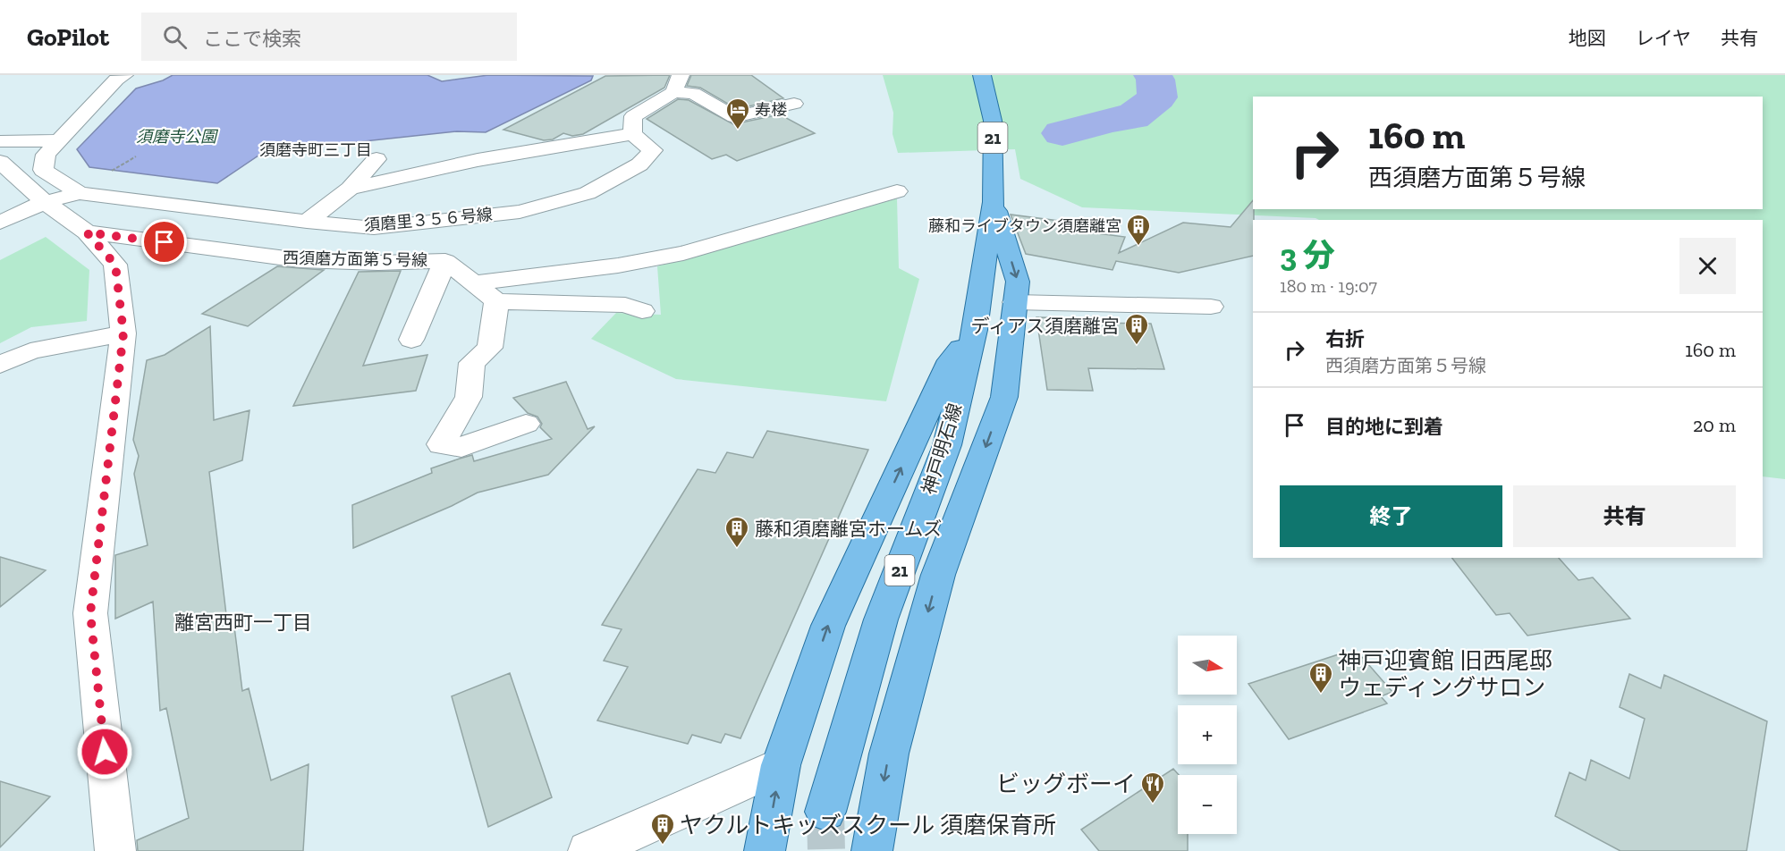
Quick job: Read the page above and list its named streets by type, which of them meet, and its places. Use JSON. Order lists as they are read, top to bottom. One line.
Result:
{"streets":{"main road":["21","神戸明石線"],"street":["須磨里３５６号線","西須磨方面第５号線"]},"districts":["須磨寺町三丁目","離宮西町一丁目"],"parks":["須磨寺公園"],"places":{"hotel":["寿楼"],"building":["藤和ライブタウン須磨離宮","ディアス須磨離宮","藤和須磨離宮ホームズ","神戸迎賓館 旧西尾邸 ウェディングサロン","ヤクルトキッズスクール 須磨保育所"],"restaurant":["ビッグボーイ"]},"north":"right","page":{"header":"GoPilot","search":"ここで検索","nav":["地図","レイヤ","共有"],"turn":["160 m","西須磨方面第５号線"],"heading":["3 分","180 m · 19:07"],"list":[{"name":"右折","note":"西須磨方面第５号線","value":"160 m"},{"name":"目的地に到着","value":"20 m"}],"buttons":["終了","共有"],"map_buttons":["+","−"]}}
